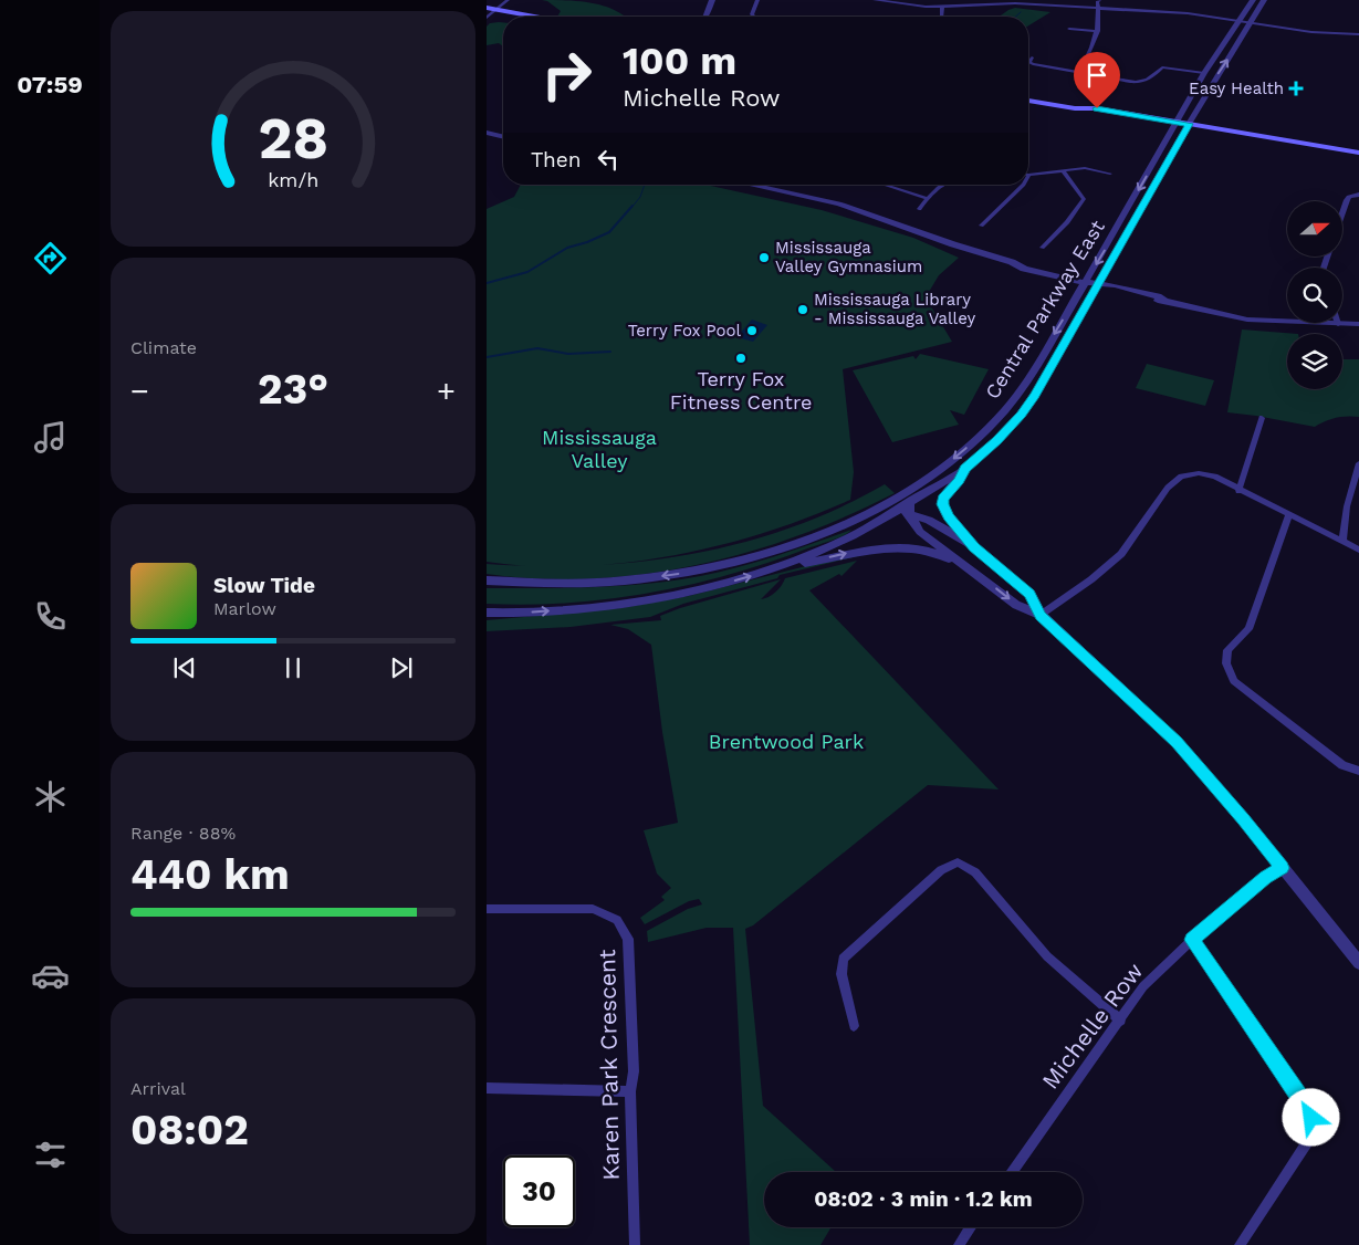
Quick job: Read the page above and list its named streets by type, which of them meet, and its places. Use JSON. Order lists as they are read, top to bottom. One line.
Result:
{"streets":{"street":["Central Parkway East","Michelle Row","Karen Park Crescent"]},"parks":["Mississauga Valley","Brentwood Park"],"places":{"health":["Easy Health"],"other":["Mississauga Valley Gymnasium","Mississauga Library - Mississauga Valley","Terry Fox Pool","Terry Fox Fitness Centre"]},"north":"right","page":{"tabs":"07:59","turn":["100 m","Michelle Row"],"then":"Then","tile":["Climate",["Range · 88%","440 km"],["Arrival","08:02"]],"heat":["−","23°","+"],"song":["Slow Tide","Marlow"],"limit":"30","trip":"08:02 · 3 min · 1.2 km","gauge":["28","km/h"]}}
